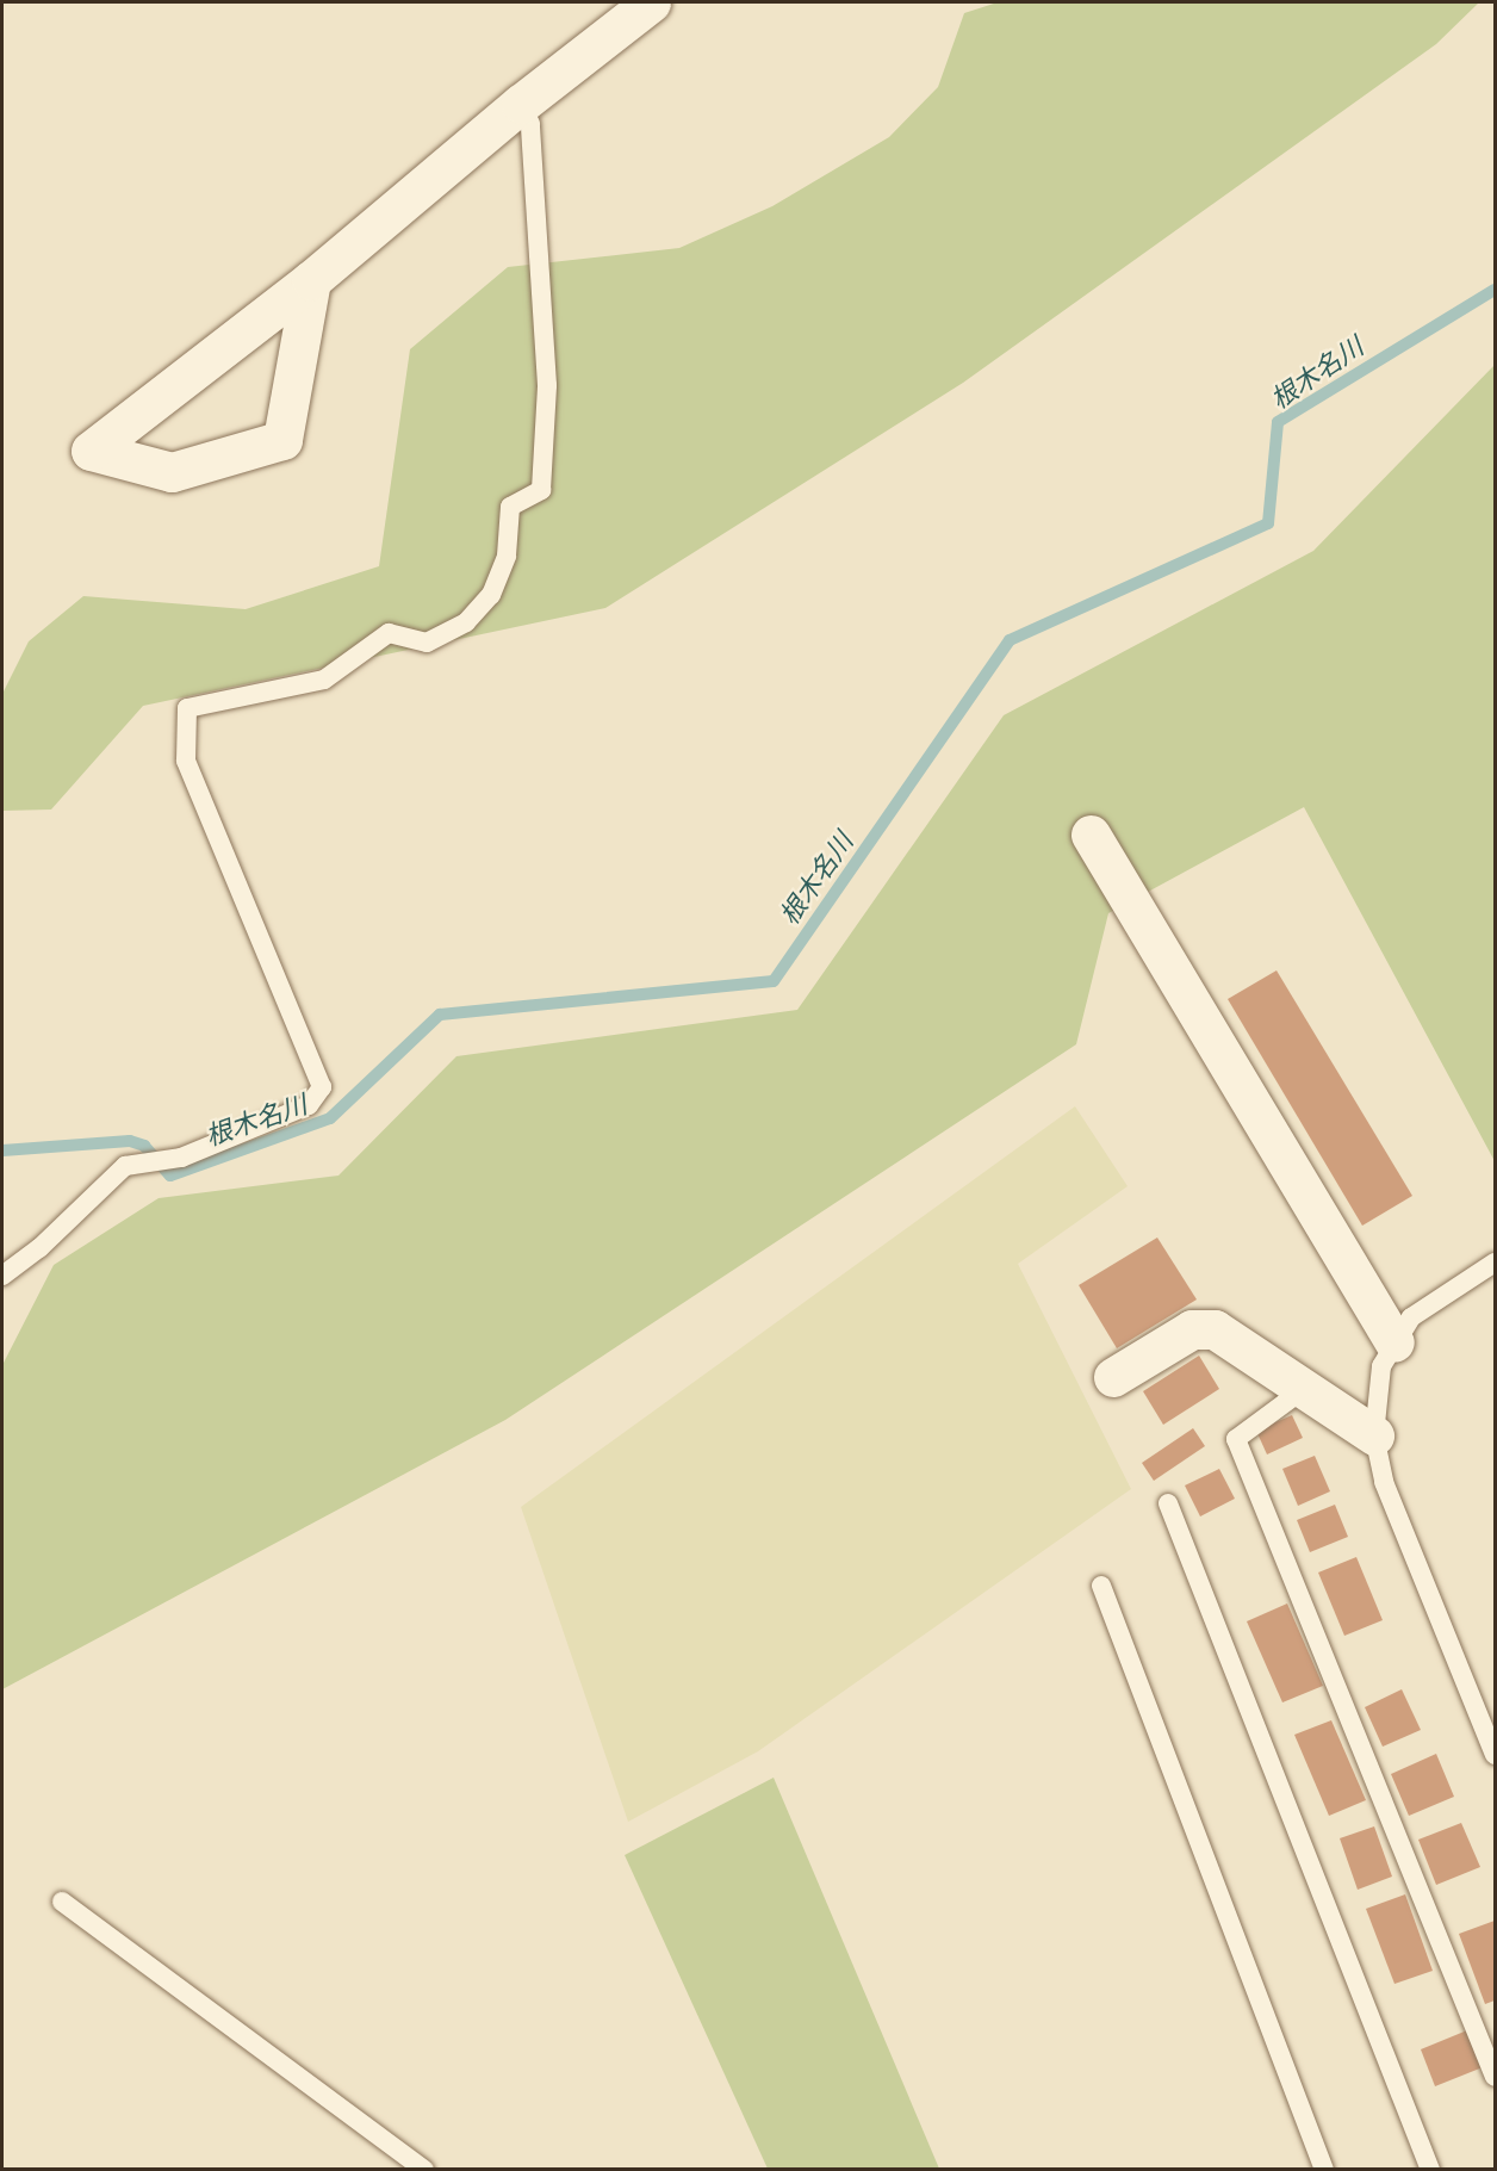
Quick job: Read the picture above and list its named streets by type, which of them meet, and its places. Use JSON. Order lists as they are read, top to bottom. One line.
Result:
{"water":["根木名川"]}
